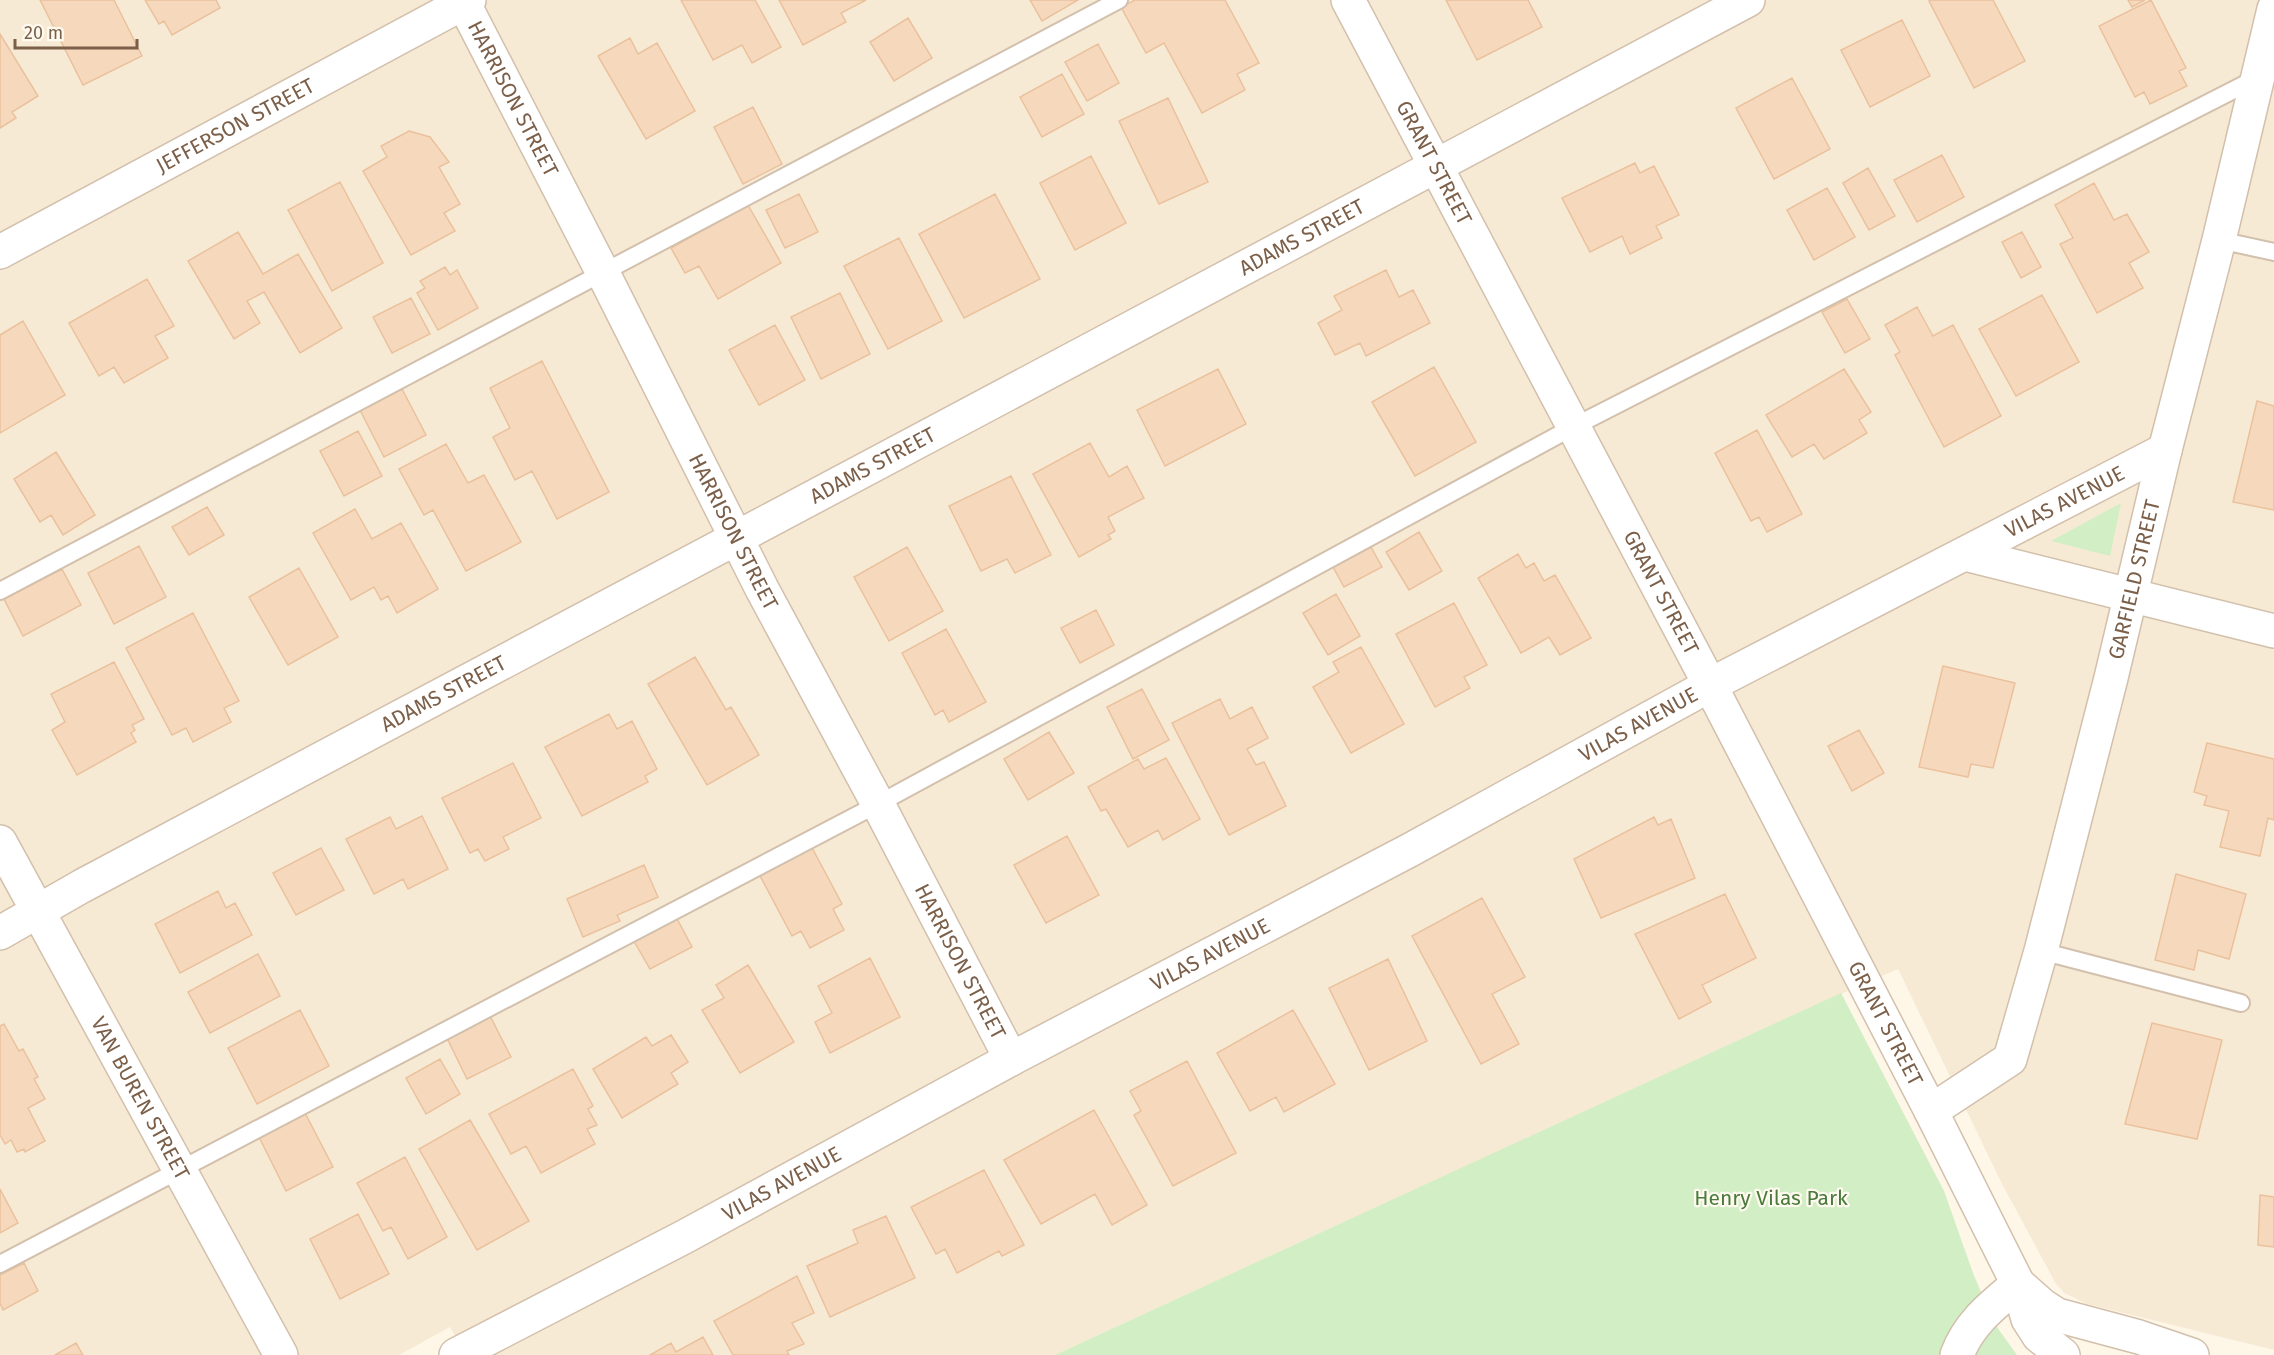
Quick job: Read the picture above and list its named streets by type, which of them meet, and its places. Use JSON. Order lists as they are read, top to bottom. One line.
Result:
{"streets":{"street":["HARRISON STREET","JEFFERSON STREET","GRANT STREET","ADAMS STREET","VILAS AVENUE","GARFIELD STREET","VAN BUREN STREET"]},"crossings":[["HARRISON STREET","JEFFERSON STREET"],["HARRISON STREET","ADAMS STREET"],["HARRISON STREET","VILAS AVENUE"],["GRANT STREET","ADAMS STREET"],["GRANT STREET","VILAS AVENUE"],["GRANT STREET","GARFIELD STREET"],["ADAMS STREET","VAN BUREN STREET"],["VILAS AVENUE","GARFIELD STREET"]],"parks":["Henry Vilas Park"],"scale_bar":"20 m"}
